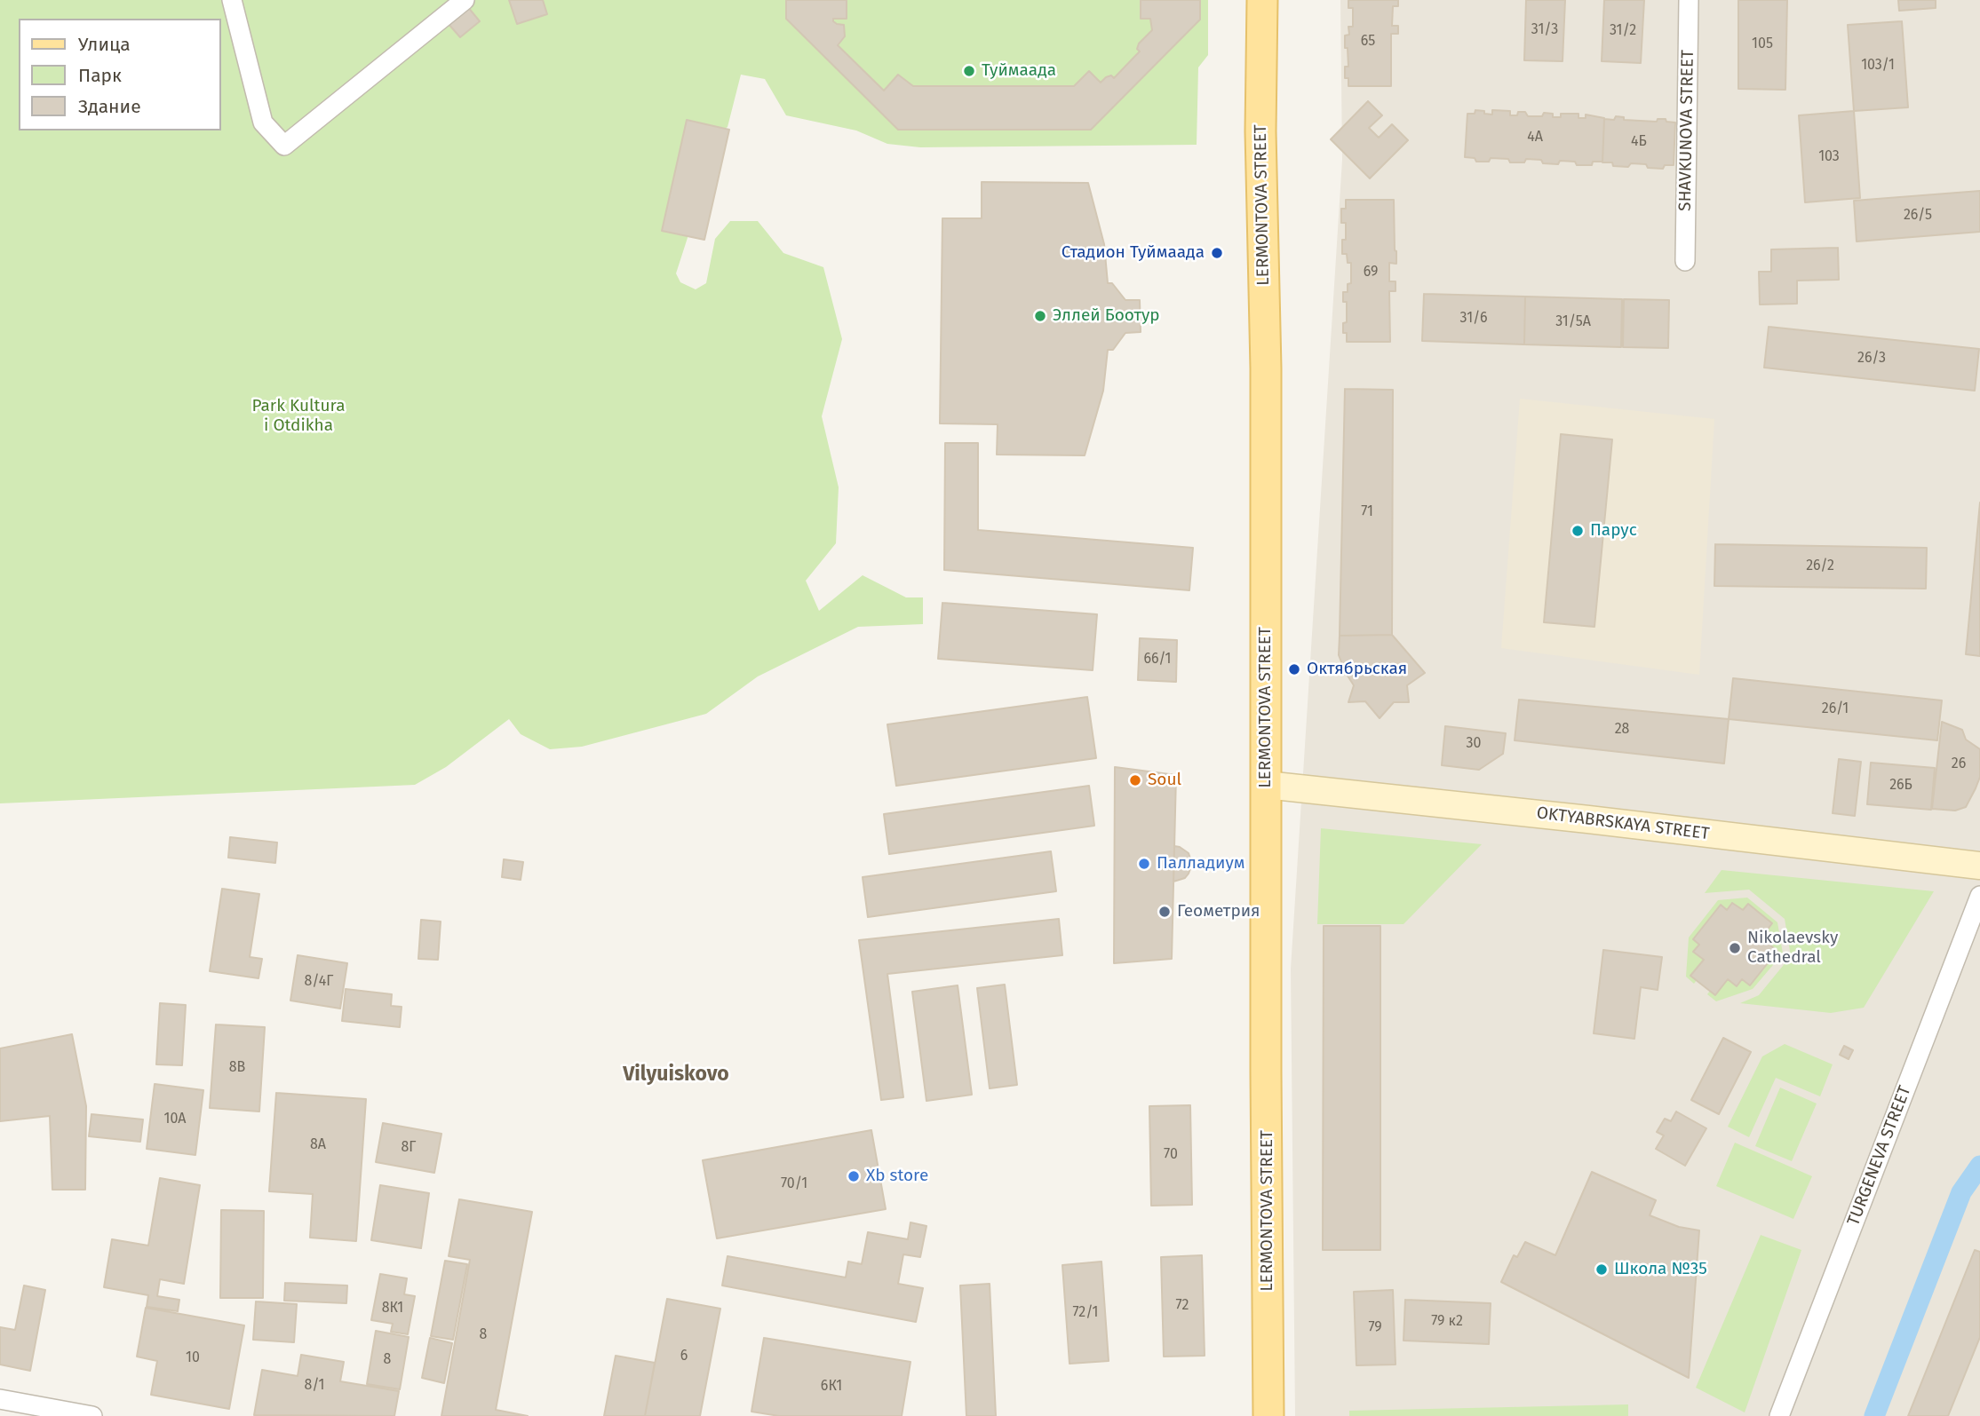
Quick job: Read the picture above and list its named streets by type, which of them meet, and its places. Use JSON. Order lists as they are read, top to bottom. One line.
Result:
{"streets":{"main road":["LERMONTOVA STREET"],"street":["SHAVKUNOVA STREET","OKTYABRSKAYA STREET","TURGENEVA STREET"]},"crossings":[["LERMONTOVA STREET","OKTYABRSKAYA STREET"]],"districts":["Vilyuiskovo"],"parks":["Park Kultura i Otdikha"],"places":["Туймаада","Стадион Туймаада","Эллей Боотур","Парус","Октябрьская","Soul","Палладиум","Геометрия","Nikolaevsky Cathedral","Xb store","Школа №35"],"house_numbers":["31/3","31/2","65","105","103/1","4А","4Б","103","26/5","69","31/6","31/5А","26/3","71","26/2","66/1","26/1","28","30","26","26Б","8/4Г","8В","10А","8А","8Г","70","70/1","72","8К1","72/1","79 к2","79","8","6","10","8","8/1","6К1"],"legend":["Улица","Парк","Здание"]}
